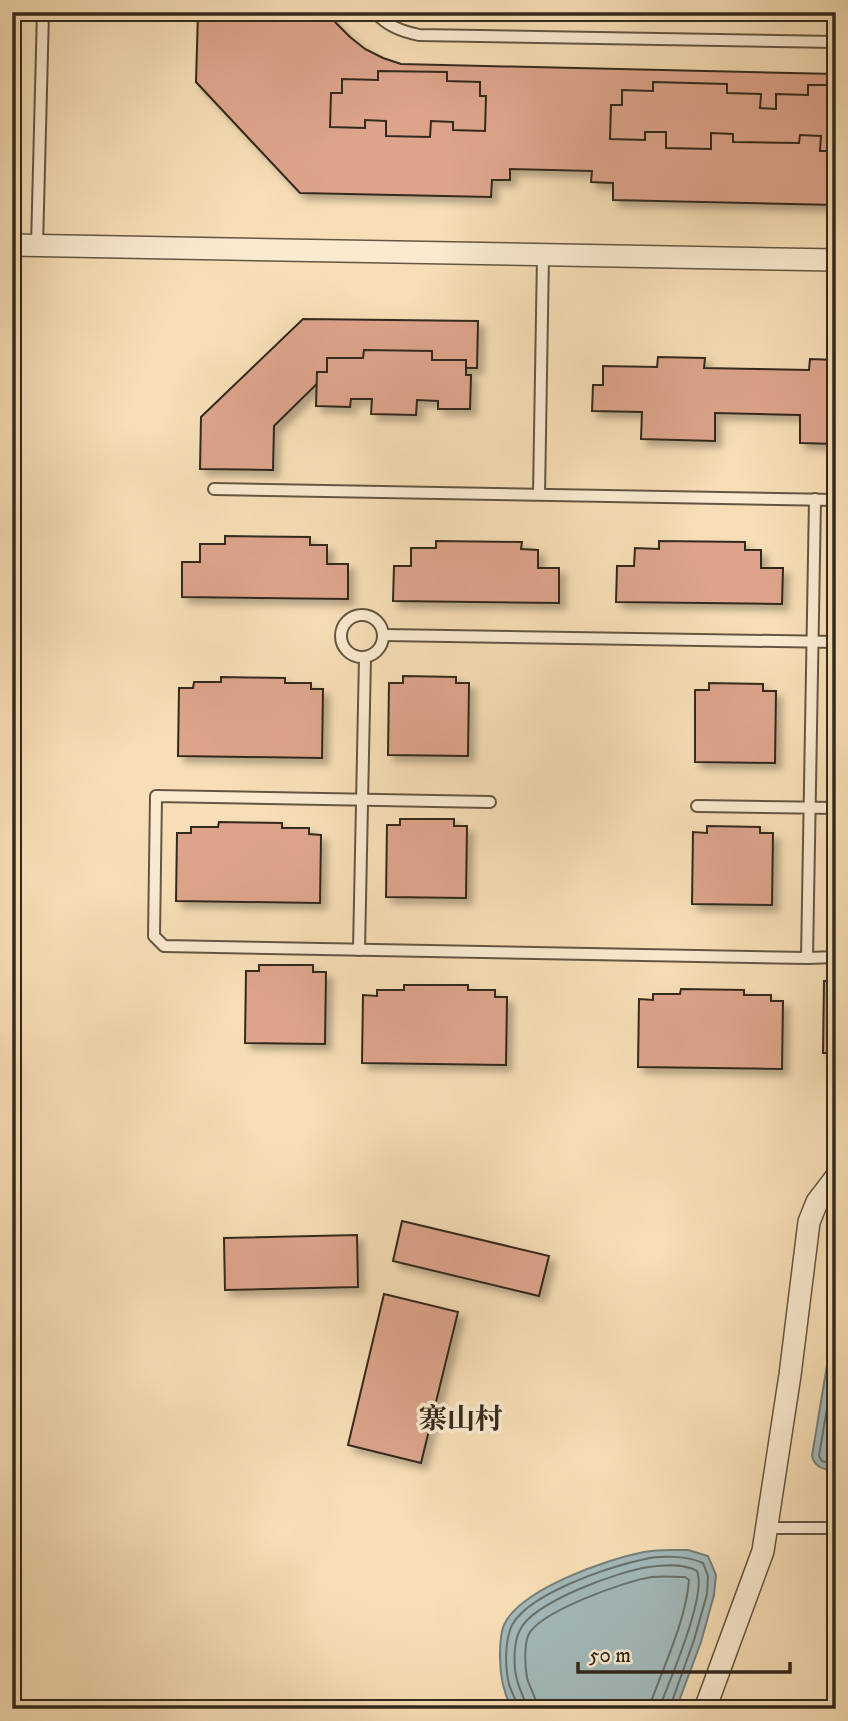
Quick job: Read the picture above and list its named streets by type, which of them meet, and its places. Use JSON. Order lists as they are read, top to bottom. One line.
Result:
{"districts":["寨山村"],"scale_bar":"50 m"}
